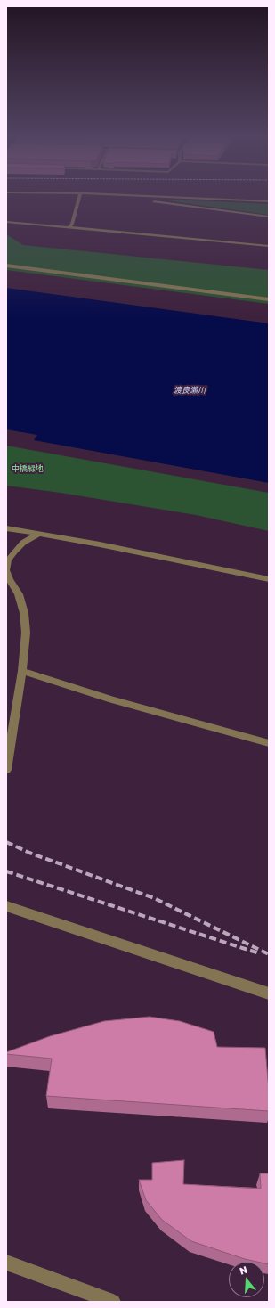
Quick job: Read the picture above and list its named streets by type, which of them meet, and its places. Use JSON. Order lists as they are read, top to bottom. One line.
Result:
{"water":["渡良瀬川"],"parks":["中橋緑地"],"north":"top"}
